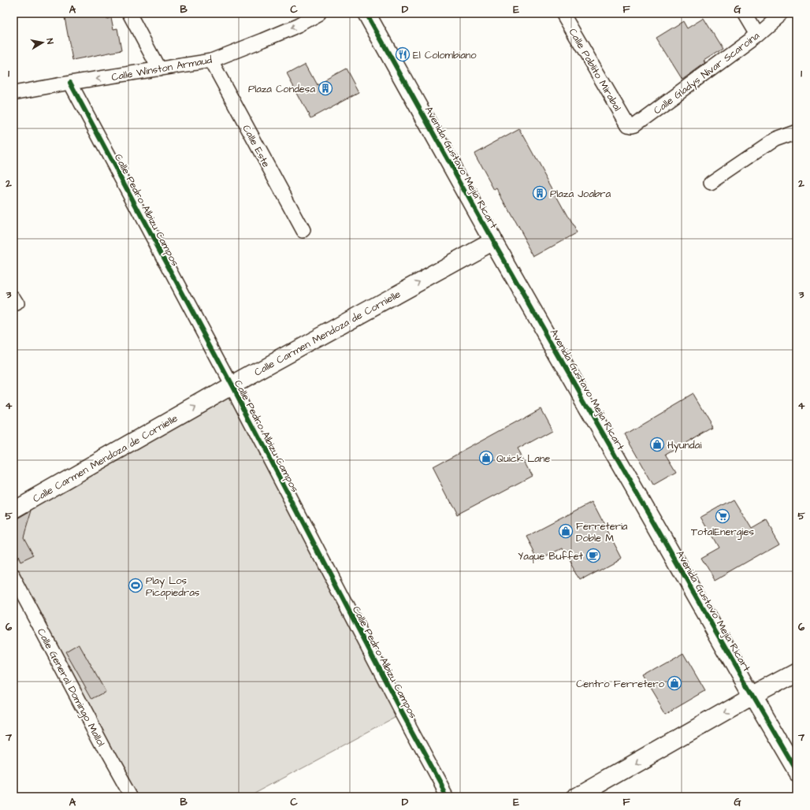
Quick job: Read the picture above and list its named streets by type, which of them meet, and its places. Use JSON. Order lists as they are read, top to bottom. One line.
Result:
{"streets":{"street":["Calle Winston Armaud","Calle Pablito Mirabal","Calle Gladys Nivar Scaroina","Calle Este","Avenida Gustavo Mejía Ricart","Calle Pedro Albizu Campos","Calle Carmen Mendoza de Cornielle","Calle General Domingo Mallol"]},"crossings":[["Calle Winston Armaud","Calle Este"],["Calle Winston Armaud","Calle Pedro Albizu Campos"],["Calle Pablito Mirabal","Calle Gladys Nivar Scaroina"],["Avenida Gustavo Mejía Ricart","Calle Carmen Mendoza de Cornielle"],["Calle Pedro Albizu Campos","Calle Carmen Mendoza de Cornielle"]],"one_way":["Calle Winston Armaud","Calle Carmen Mendoza de Cornielle"],"places":{"restaurant":["El Colombiano"],"building":["Plaza Condesa","Plaza Joabra"],"shop":["Hyundai","Quick Lane","Ferreteria Doble M","Centro Ferretero"],"supermarket":["TotalEnergies"],"cafe":["Yaque Buffet"],"sports":["Play Los Picapiedras"]},"north":"right","grid":{"columns":["A","B","C","D","E","F","G"],"rows":["1","2","3","4","5","6","7"]}}
